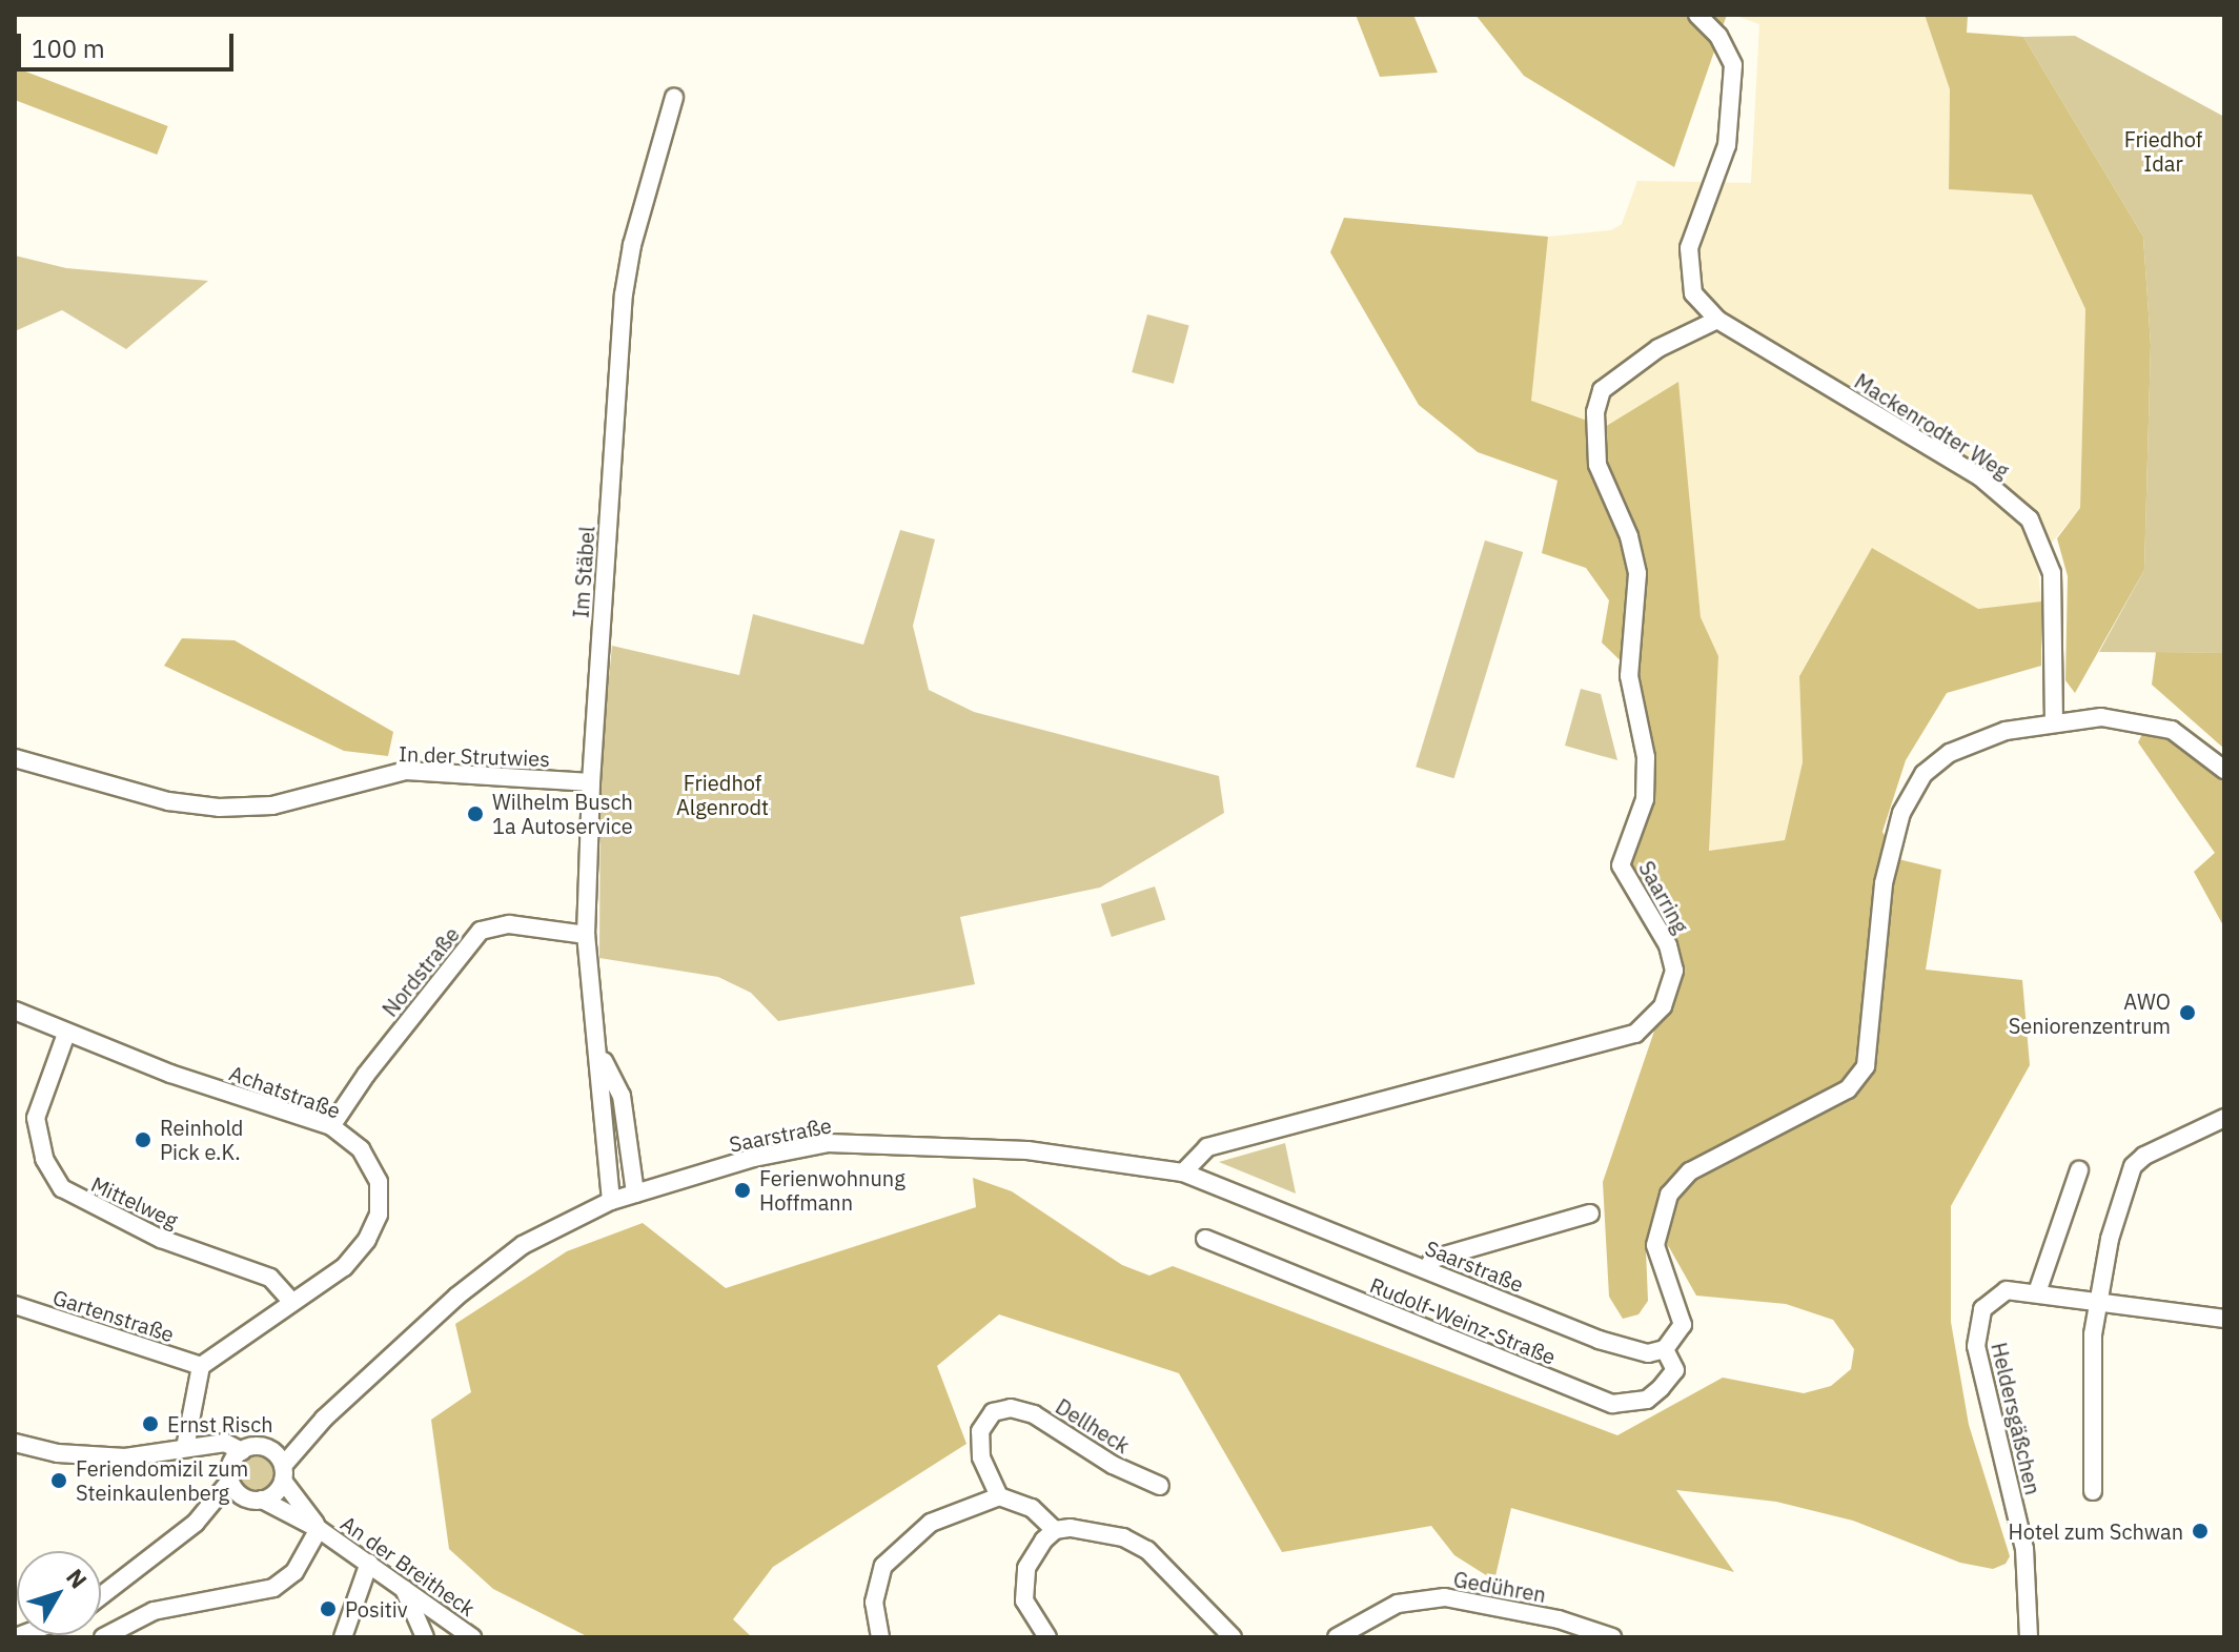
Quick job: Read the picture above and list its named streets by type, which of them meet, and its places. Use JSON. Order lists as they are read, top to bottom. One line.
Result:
{"streets":{"street":["Mackenrodter Weg","Im Stäbel","In der Strutwies","Saarring","Nordstraße","Achatstraße","Saarstraße","Mittelweg","Gartenstraße","Rudolf-Weinz-Straße","Heldersgäßchen","Dellheck","An der Breitheck","Gedühren"]},"crossings":[["Mackenrodter Weg","Saarring"],["Im Stäbel","In der Strutwies"],["Im Stäbel","Nordstraße"],["Im Stäbel","Saarstraße"],["Saarring","Saarstraße"],["Nordstraße","Achatstraße"],["Achatstraße","Mittelweg"],["Achatstraße","Gartenstraße"],["Saarstraße","Rudolf-Weinz-Straße"],["Saarstraße","An der Breitheck"]],"parks":["Friedhof Idar","Friedhof Algenrodt"],"places":["Wilhelm Busch 1a Autoservice","AWO Seniorenzentrum","Reinhold Pick e.K.","Ferienwohnung Hoffmann","Ernst Risch","Feriendomizil zum Steinkaulenberg","Hotel zum Schwan","Positiv"],"scale_bar":"100 m","north":"top right"}
